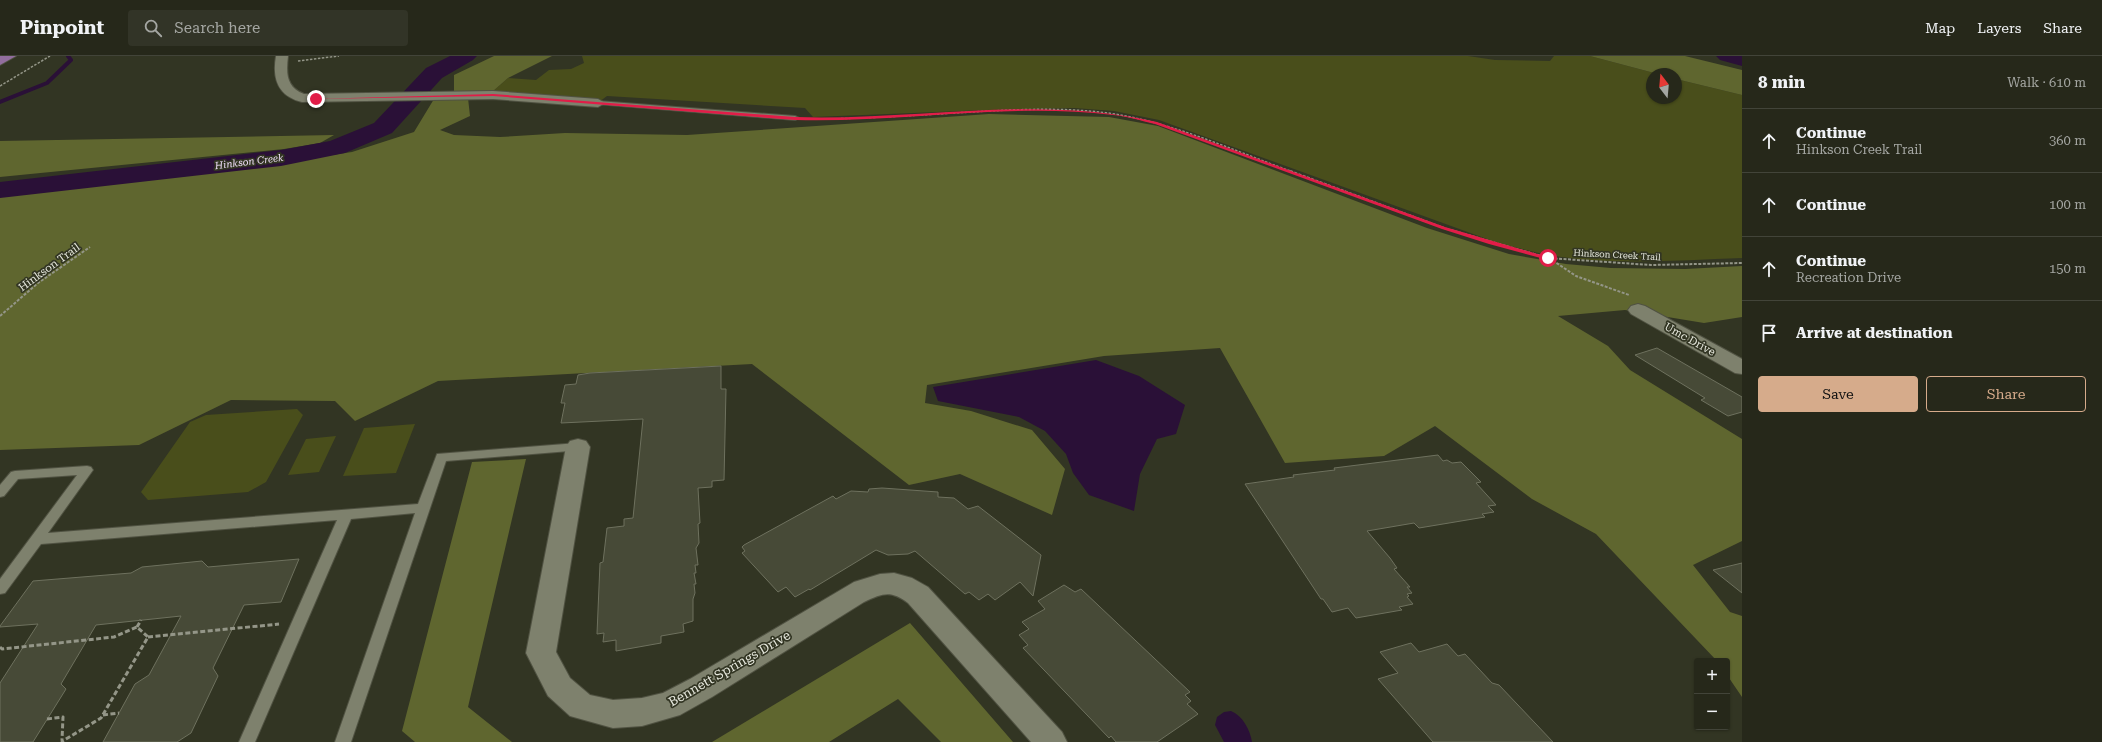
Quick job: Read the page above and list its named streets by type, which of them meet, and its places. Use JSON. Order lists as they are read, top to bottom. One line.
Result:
{"streets":{"street":["Umc Drive","Bennett Springs Drive"],"path":["Hinkson Creek Trail","Hinkson Trail"]},"water":["Hinkson Creek"],"north":"top","page":{"header":"Pinpoint","search":"Search here","nav":["Map","Layers","Share"],"heading":["8 min","Walk · 610 m"],"list":[["Continue","Hinkson Creek Trail","360 m"],["Continue","100 m"],["Continue","Recreation Drive","150 m"],"Arrive at destination"],"buttons":["Save","Share"],"map_buttons":["+","−"]}}
